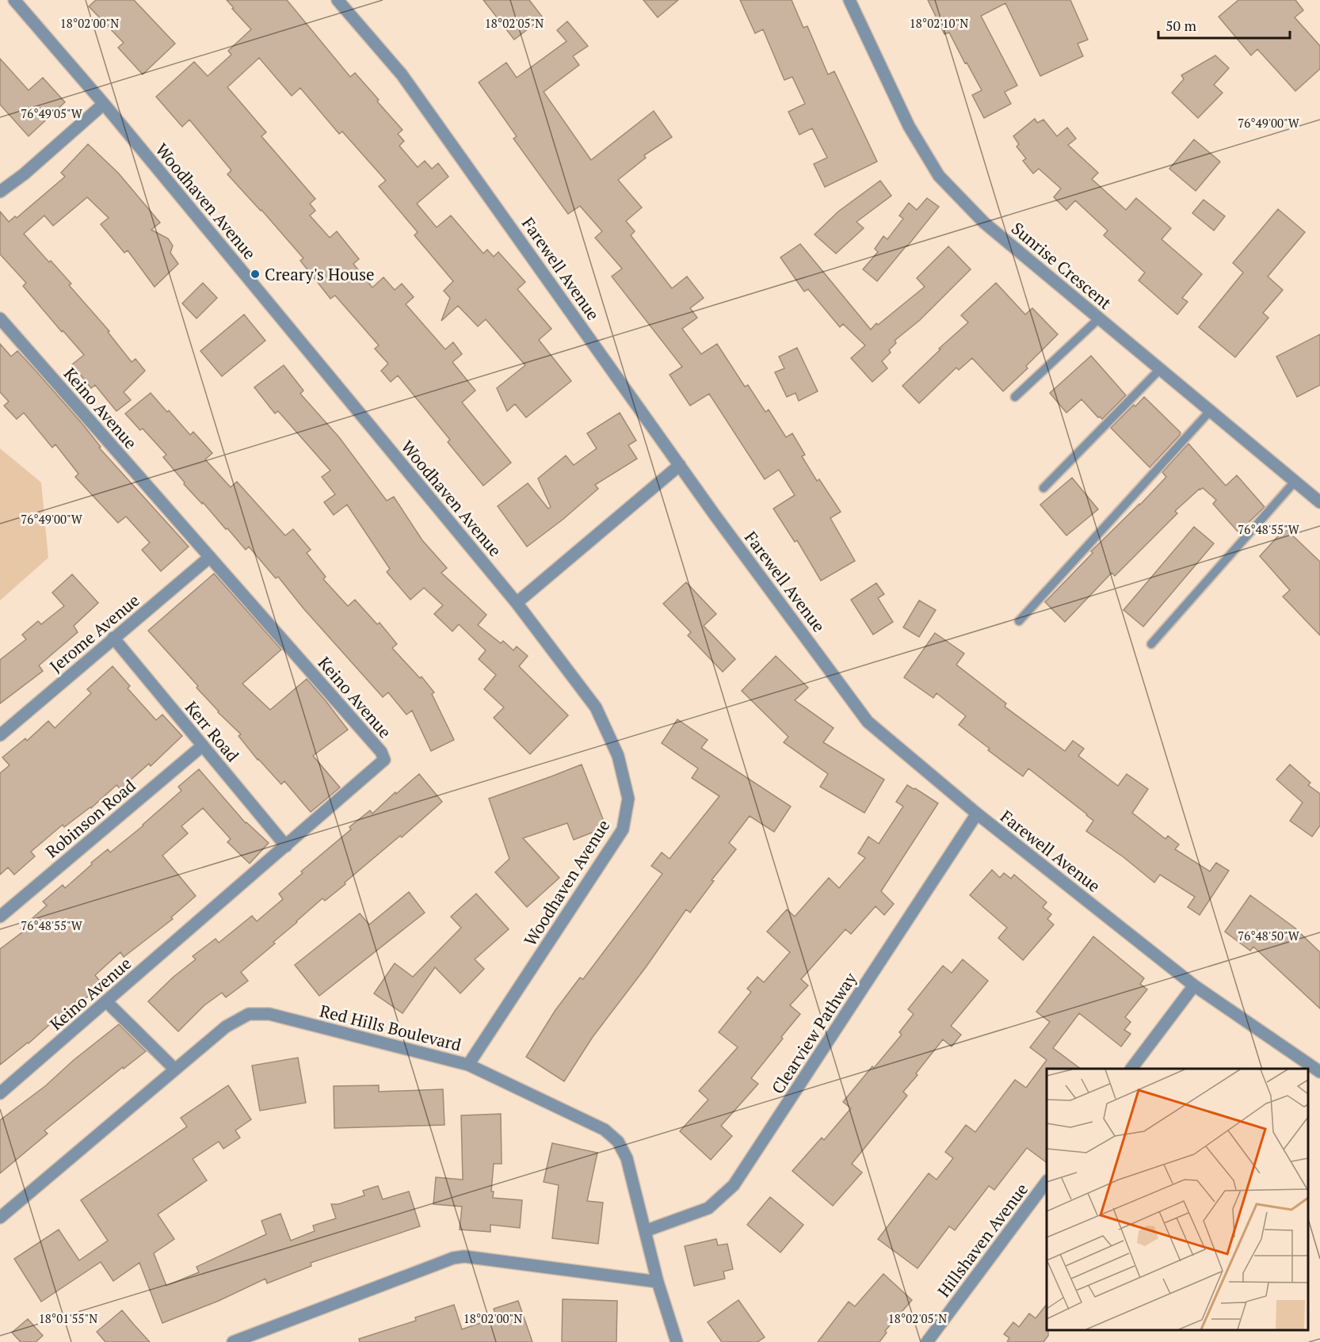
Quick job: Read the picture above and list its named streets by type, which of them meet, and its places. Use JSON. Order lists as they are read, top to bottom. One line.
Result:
{"streets":{"street":["Woodhaven Avenue","Sunrise Crescent","Farewell Avenue","Keino Avenue","Jerome Avenue","Kerr Road","Robinson Road","Red Hills Boulevard","Clearview Pathway","Hillshaven Avenue"]},"crossings":[["Woodhaven Avenue","Red Hills Boulevard"],["Farewell Avenue","Clearview Pathway"],["Keino Avenue","Jerome Avenue"],["Keino Avenue","Kerr Road"],["Jerome Avenue","Kerr Road"],["Kerr Road","Robinson Road"],["Red Hills Boulevard","Clearview Pathway"]],"places":["Creary's House"],"scale_bar":"50 m","coordinates":["18°02'00\"N","18°02'05\"N","18°02'10\"N","76°49'05\"W","76°49'00\"W","76°48'55\"W","76°48'50\"W","18°01'55\"N"]}
